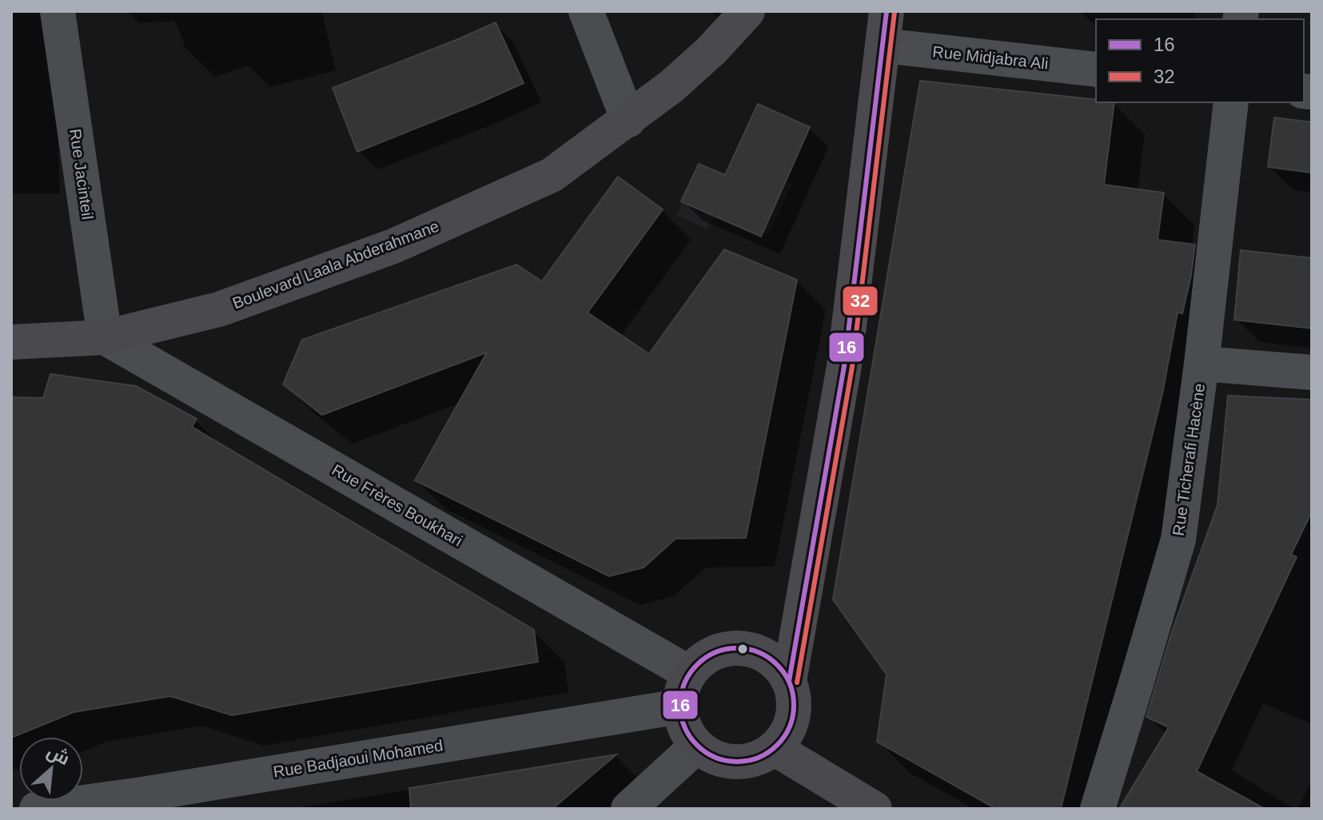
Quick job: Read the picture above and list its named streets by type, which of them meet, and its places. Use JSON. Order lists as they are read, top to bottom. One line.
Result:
{"streets":{"street":["Rue Midjabra Ali","Rue Jacinteil","Boulevard Laala Abderahmane","Rue Ticherafi Hacène","Rue Frères Boukhari","Rue Badjaoui Mohamed"]},"crossings":[["Rue Jacinteil","Boulevard Laala Abderahmane"],["Rue Jacinteil","Rue Frères Boukhari"],["Boulevard Laala Abderahmane","Rue Frères Boukhari"],["Rue Frères Boukhari","Rue Badjaoui Mohamed"]],"lines":["transit line 16","transit line 32"],"legend":["16","32"],"north":"top right"}
